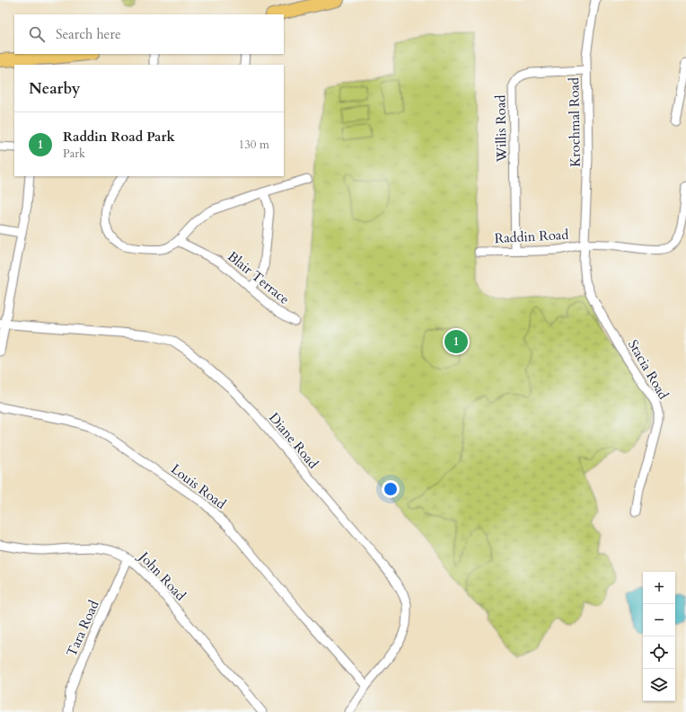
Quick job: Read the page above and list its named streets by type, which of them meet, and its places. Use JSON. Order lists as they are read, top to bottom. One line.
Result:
{"streets":{"street":["Krochmal Road","Willis Road","Raddin Road","Blair Terrace","Stacia Road","Diane Road","Louis Road","John Road","Tara Road"]},"crossings":[["Krochmal Road","Willis Road"],["Krochmal Road","Raddin Road"],["Krochmal Road","Stacia Road"],["Willis Road","Raddin Road"],["Raddin Road","Stacia Road"],["Diane Road","Louis Road"],["John Road","Tara Road"]],"page":{"search":"Search here","heading":"Nearby","list":[{"mark":"1","name":"Raddin Road Park","note":"Park","value":"130 m"}],"pins":"1","map_buttons":["+","−"]}}
